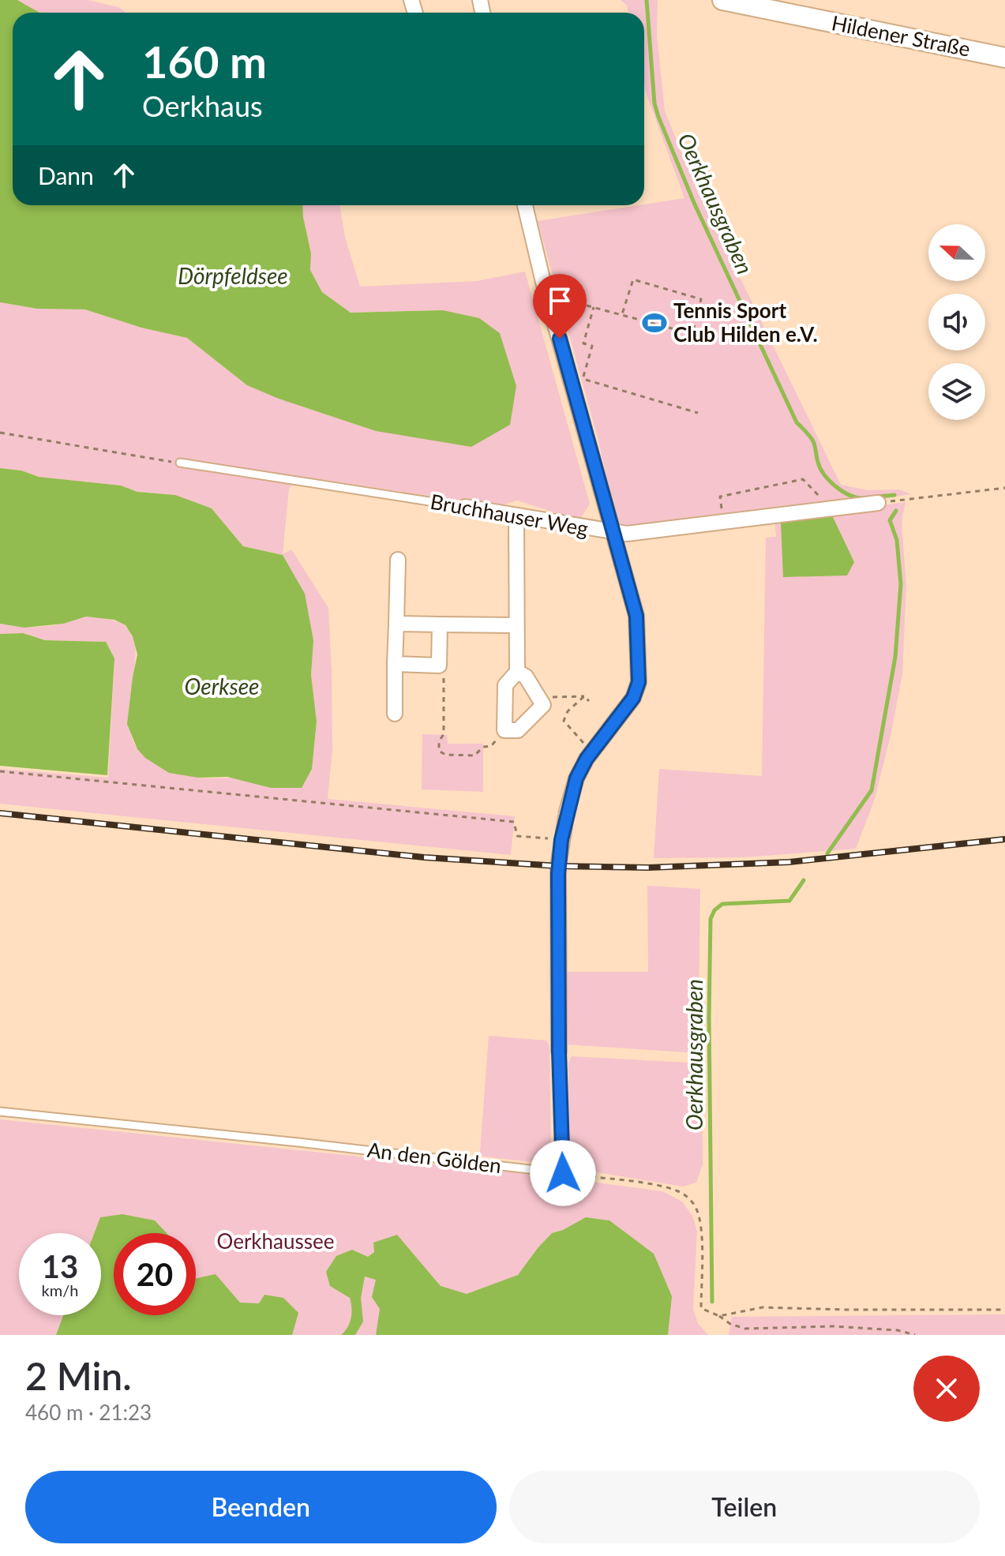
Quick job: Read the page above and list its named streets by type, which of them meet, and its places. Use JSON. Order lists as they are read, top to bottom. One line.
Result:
{"streets":{"main road":["Hildener Straße"],"street":["Bruchhauser Weg"],"lane":["An den Gölden"]},"water":["Oerkhausgraben","Dörpfeldsee","Oerksee"],"parks":["Oerkhaussee"],"places":{"sports":["Tennis Sport Club Hilden e.V."]},"north":"left","page":{"turn":["160 m","Oerkhaus"],"then":"Dann","speed":"13 km/h","limit":"20","heading":["2 Min.","460 m · 21:23"],"buttons":["Beenden","Teilen"]}}
